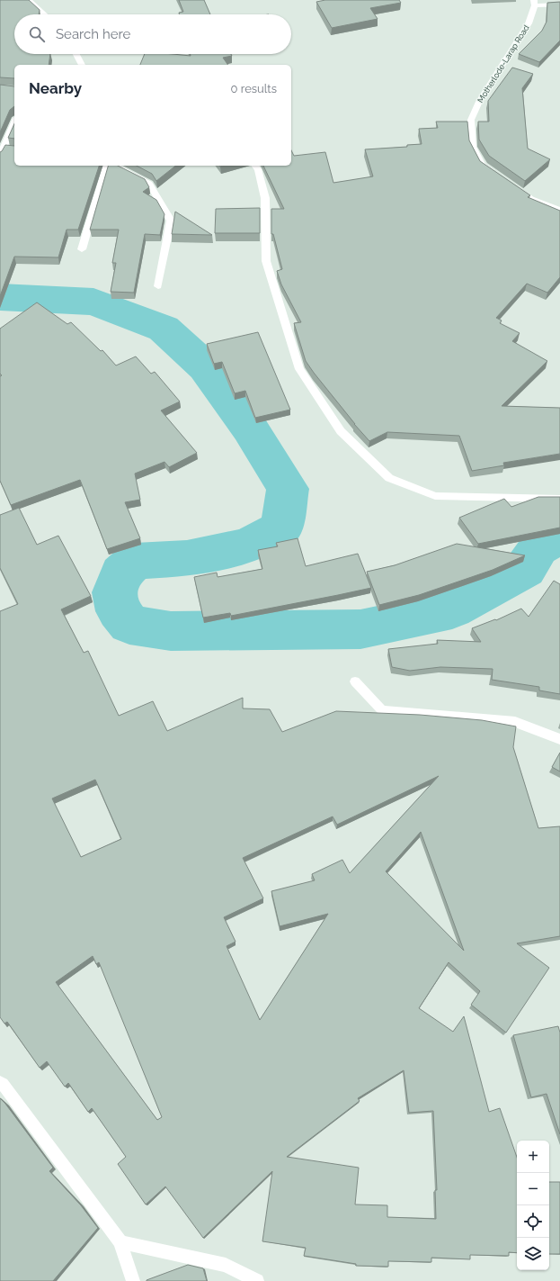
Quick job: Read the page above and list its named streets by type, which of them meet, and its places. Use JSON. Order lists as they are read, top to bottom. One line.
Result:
{"streets":{"street":["Motherlode-Larap Road"]},"page":{"search":"Search here","heading":["Nearby","0 results"],"map_buttons":["+","−"]}}
